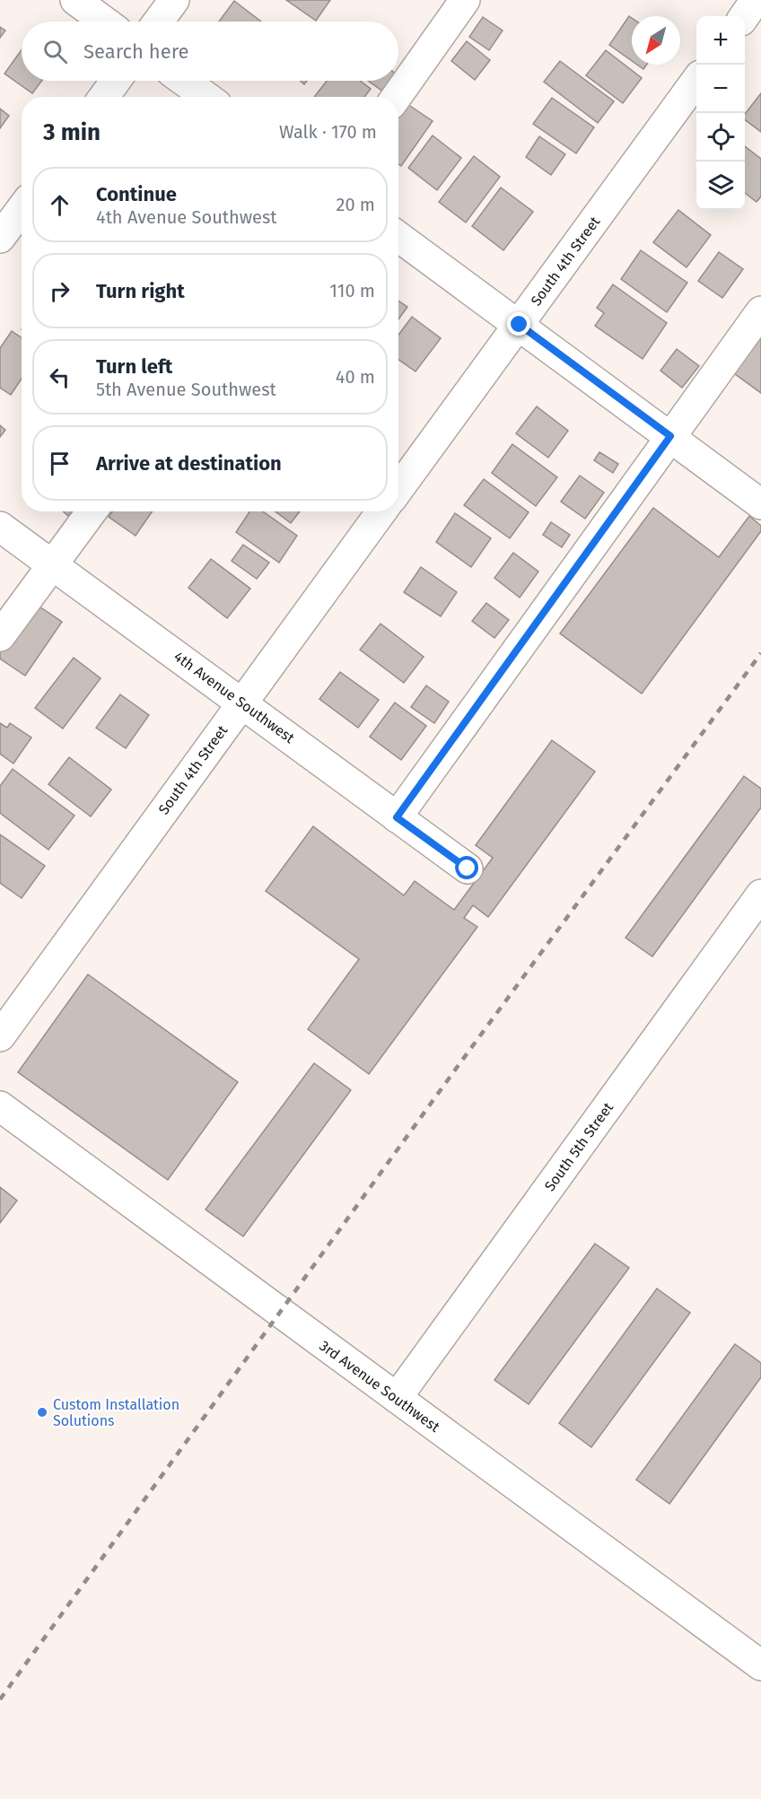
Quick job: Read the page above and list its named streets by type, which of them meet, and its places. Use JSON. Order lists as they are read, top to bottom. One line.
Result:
{"streets":{"street":["South 4th Street","4th Avenue Southwest","South 5th Street","3rd Avenue Southwest"]},"crossings":[["South 4th Street","4th Avenue Southwest"],["South 5th Street","3rd Avenue Southwest"]],"places":["Custom Installation Solutions"],"north":"bottom left","page":{"map_buttons":["+","−"],"search":"Search here","heading":["3 min","Walk · 170 m"],"list":[["Continue","4th Avenue Southwest","20 m"],["Turn right","110 m"],["Turn left","5th Avenue Southwest","40 m"],"Arrive at destination"]}}
